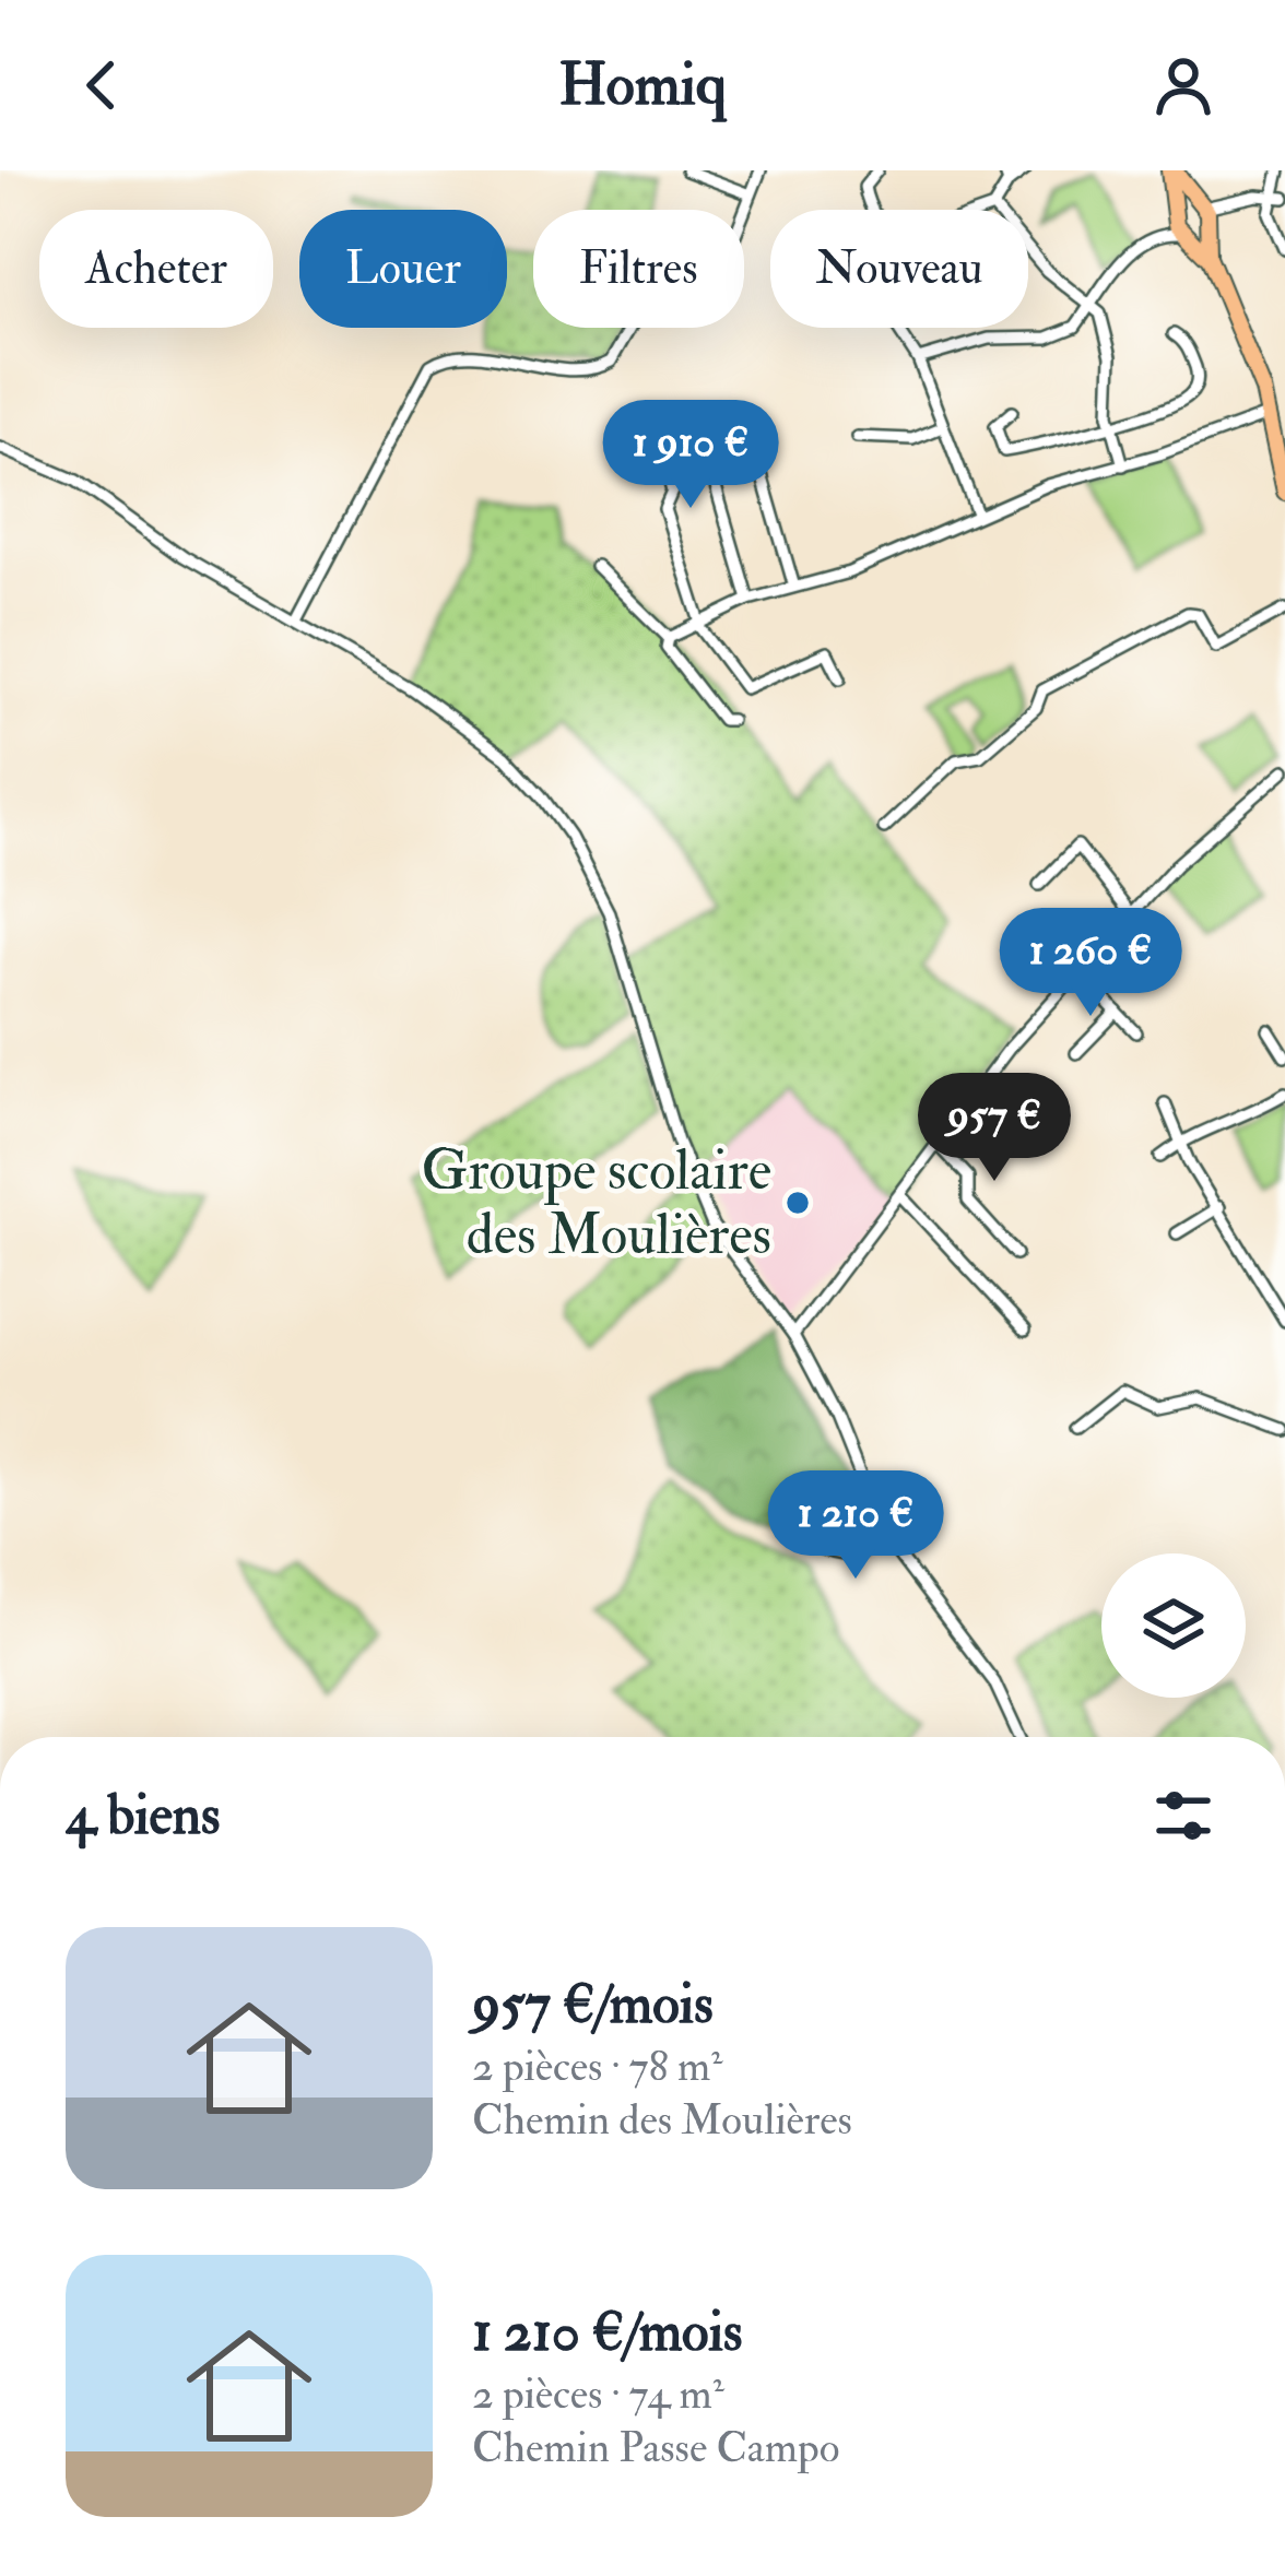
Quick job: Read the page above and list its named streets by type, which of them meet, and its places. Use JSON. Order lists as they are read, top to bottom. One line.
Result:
{"places":["Groupe scolaire des Moulières"],"page":{"header":"Homiq","chip":["Acheter","Louer","Filtres","Nouveau"],"price":["1 910 €","1 260 €","957 €","1 210 €"],"heading":"4 biens","list":[{"name":"957 €/mois","note":"2 pièces · 78 m² · Chemin des Moulières"},{"name":"1 210 €/mois","note":"2 pièces · 74 m² · Chemin Passe Campo"}]}}
